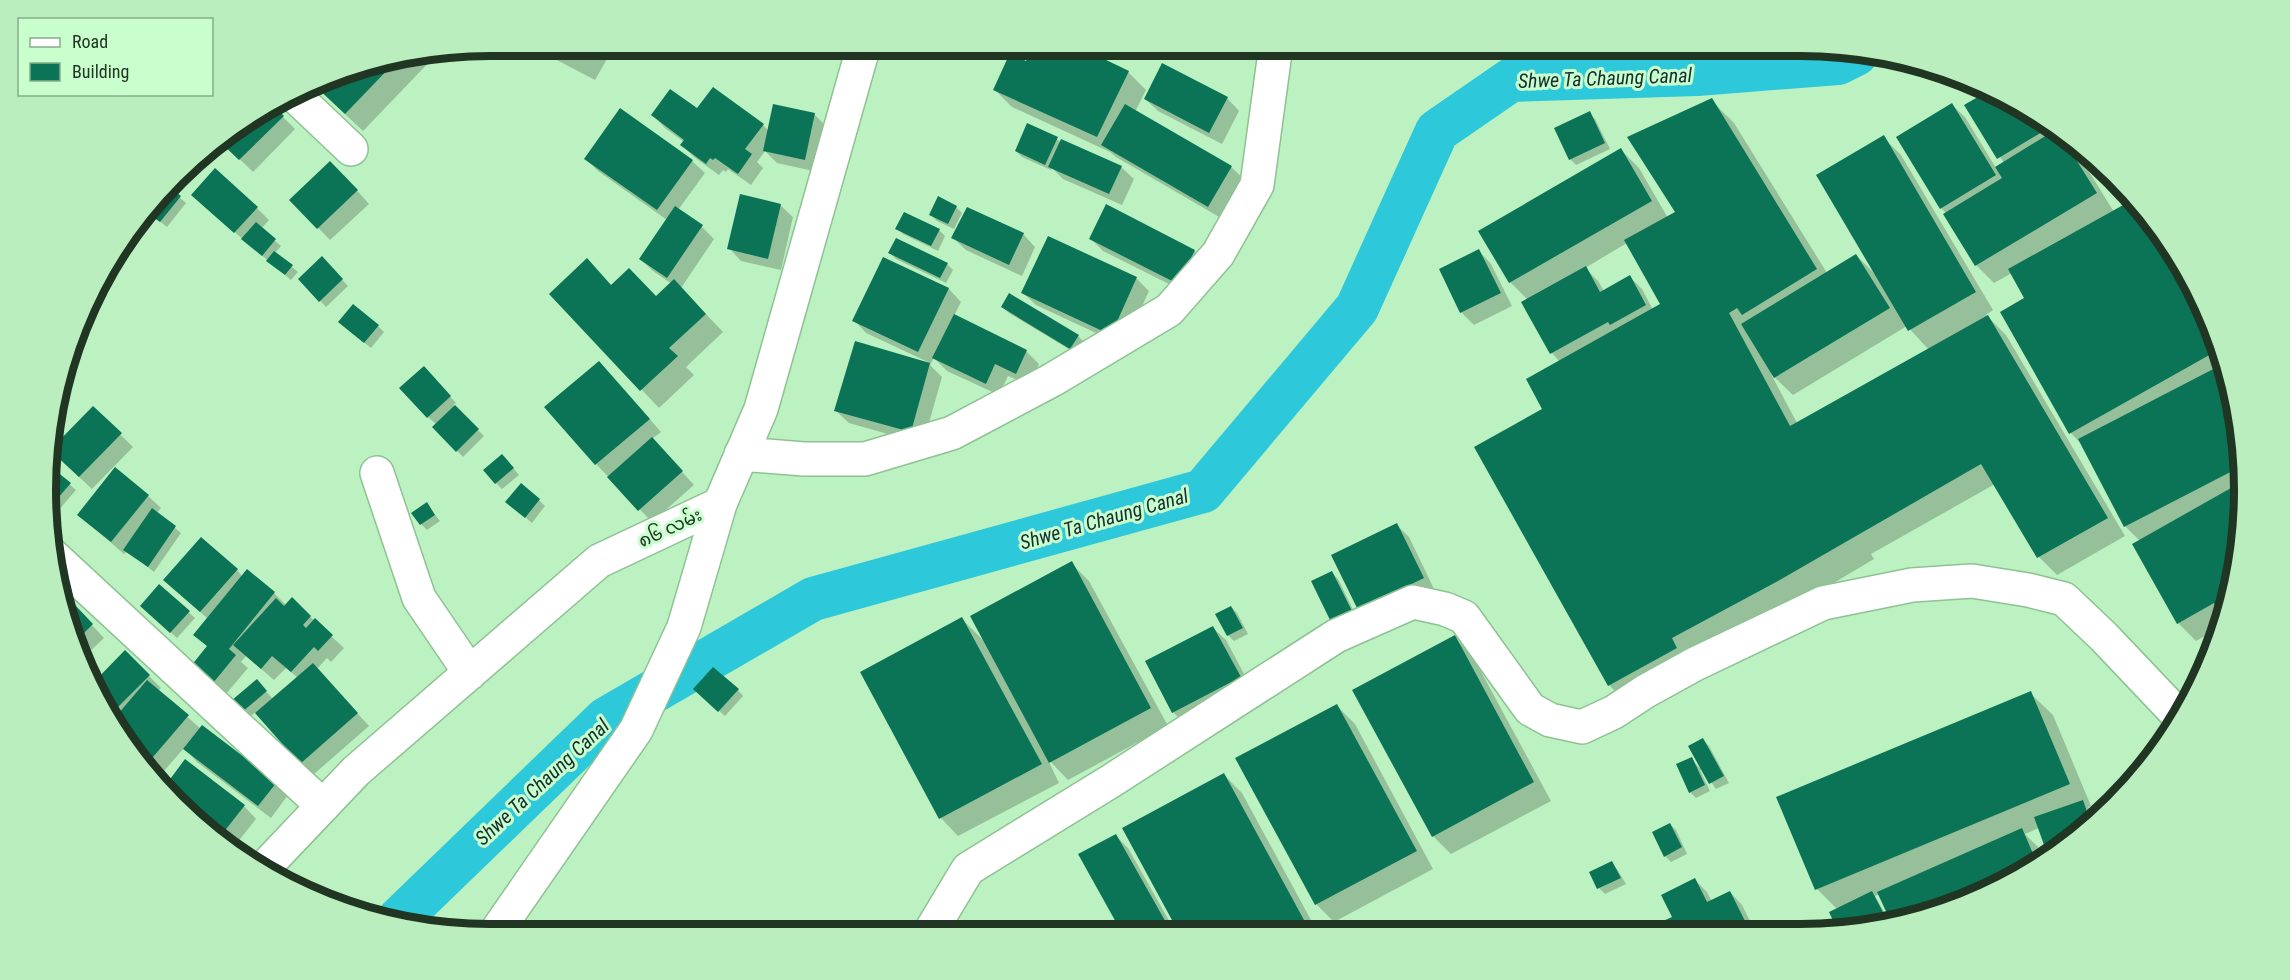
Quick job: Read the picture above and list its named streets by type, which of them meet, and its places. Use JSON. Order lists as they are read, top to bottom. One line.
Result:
{"streets":{"street":["၈၆ လမ်း"]},"water":["Shwe Ta Chaung Canal"],"legend":["Road","Building"]}
